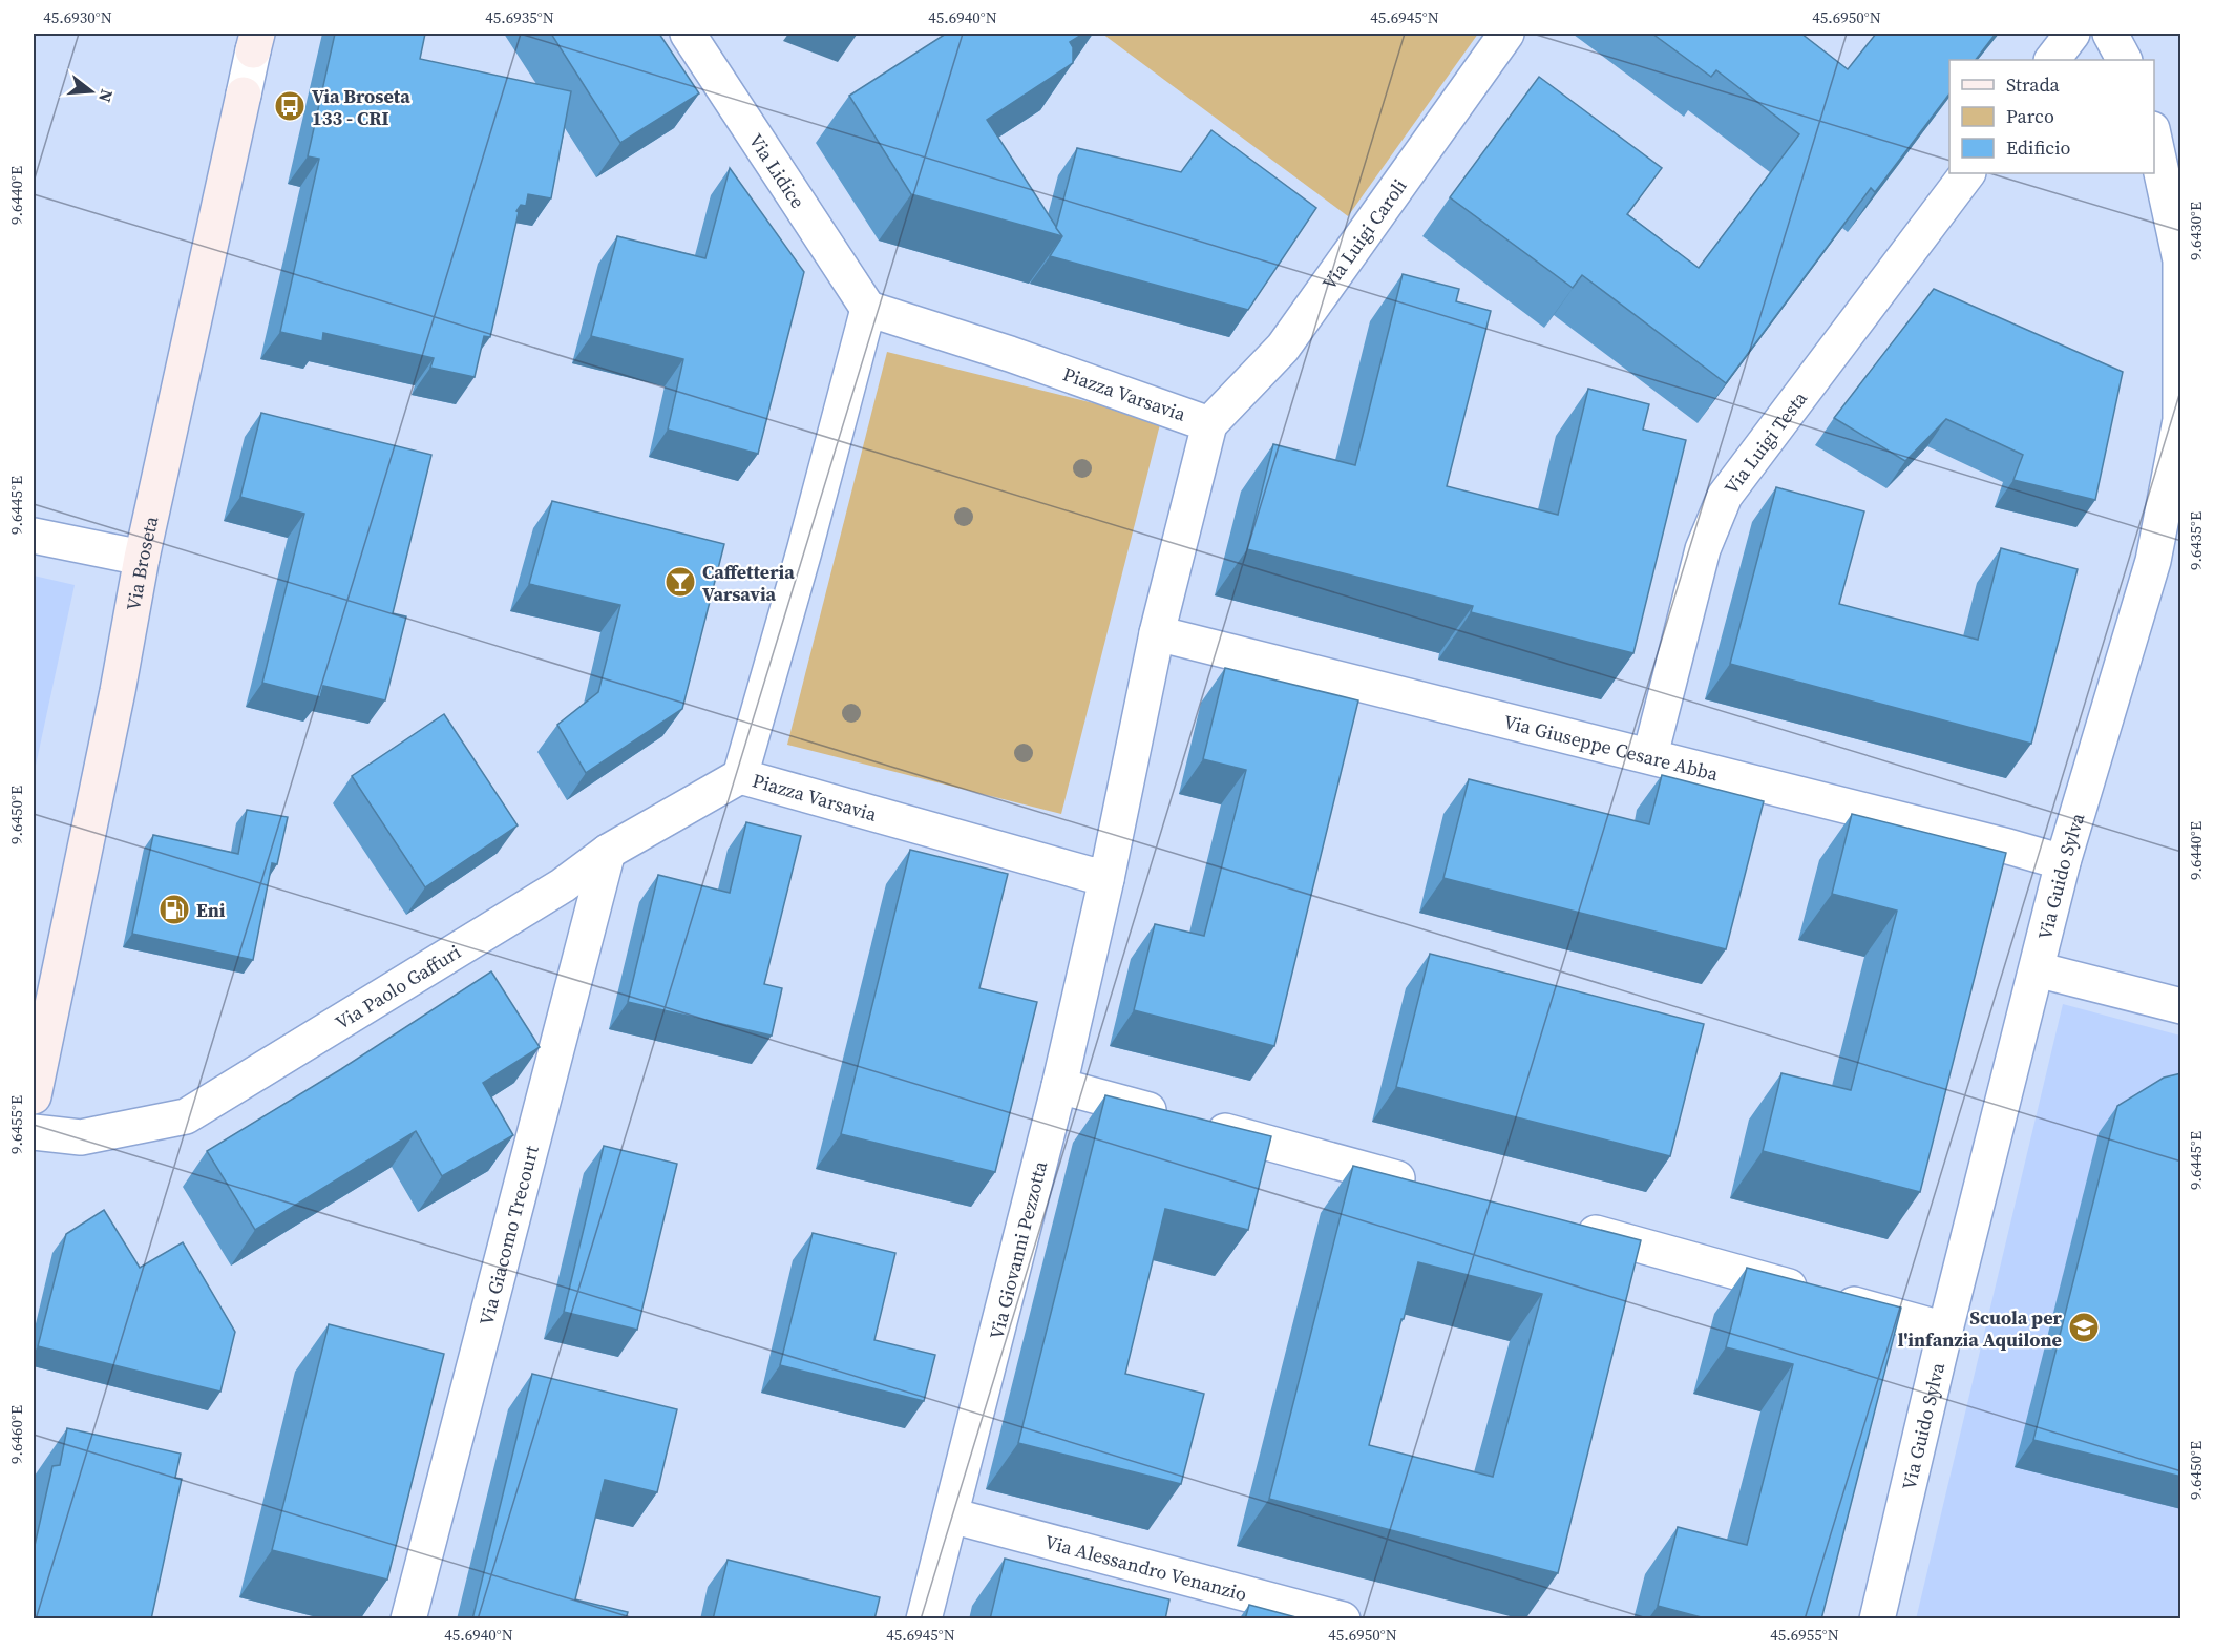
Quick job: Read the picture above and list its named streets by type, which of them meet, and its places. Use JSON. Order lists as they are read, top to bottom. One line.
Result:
{"streets":{"street":["Via Lidice","Via Luigi Caroli","Piazza Varsavia","Via Luigi Testa","Via Broseta","Via Giuseppe Cesare Abba","Via Guido Sylva","Via Paolo Gaffuri","Via Giacomo Trecourt","Via Giovanni Pezzotta","Via Alessandro Venanzio"]},"crossings":[["Via Lidice","Piazza Varsavia"],["Via Luigi Caroli","Piazza Varsavia"],["Piazza Varsavia","Via Giuseppe Cesare Abba"],["Piazza Varsavia","Via Paolo Gaffuri"],["Piazza Varsavia","Via Giovanni Pezzotta"],["Via Luigi Testa","Via Giuseppe Cesare Abba"],["Via Giuseppe Cesare Abba","Via Guido Sylva"],["Via Paolo Gaffuri","Via Giacomo Trecourt"],["Via Giovanni Pezzotta","Via Alessandro Venanzio"]],"places":{"bus stop":["Via Broseta 133 - CRI"],"bar":["Caffetteria Varsavia"],"fuel station":["Eni"],"school or university":["Scuola per l'infanzia Aquilone"]},"legend":["Strada","Parco","Edificio"],"north":"right","coordinates":["45.6930°N","45.6935°N","45.6940°N","45.6945°N","45.6950°N","9.6440°E","9.6430°E","9.6445°E","9.6435°E","9.6450°E","9.6455°E","9.6460°E","45.6955°N"]}
